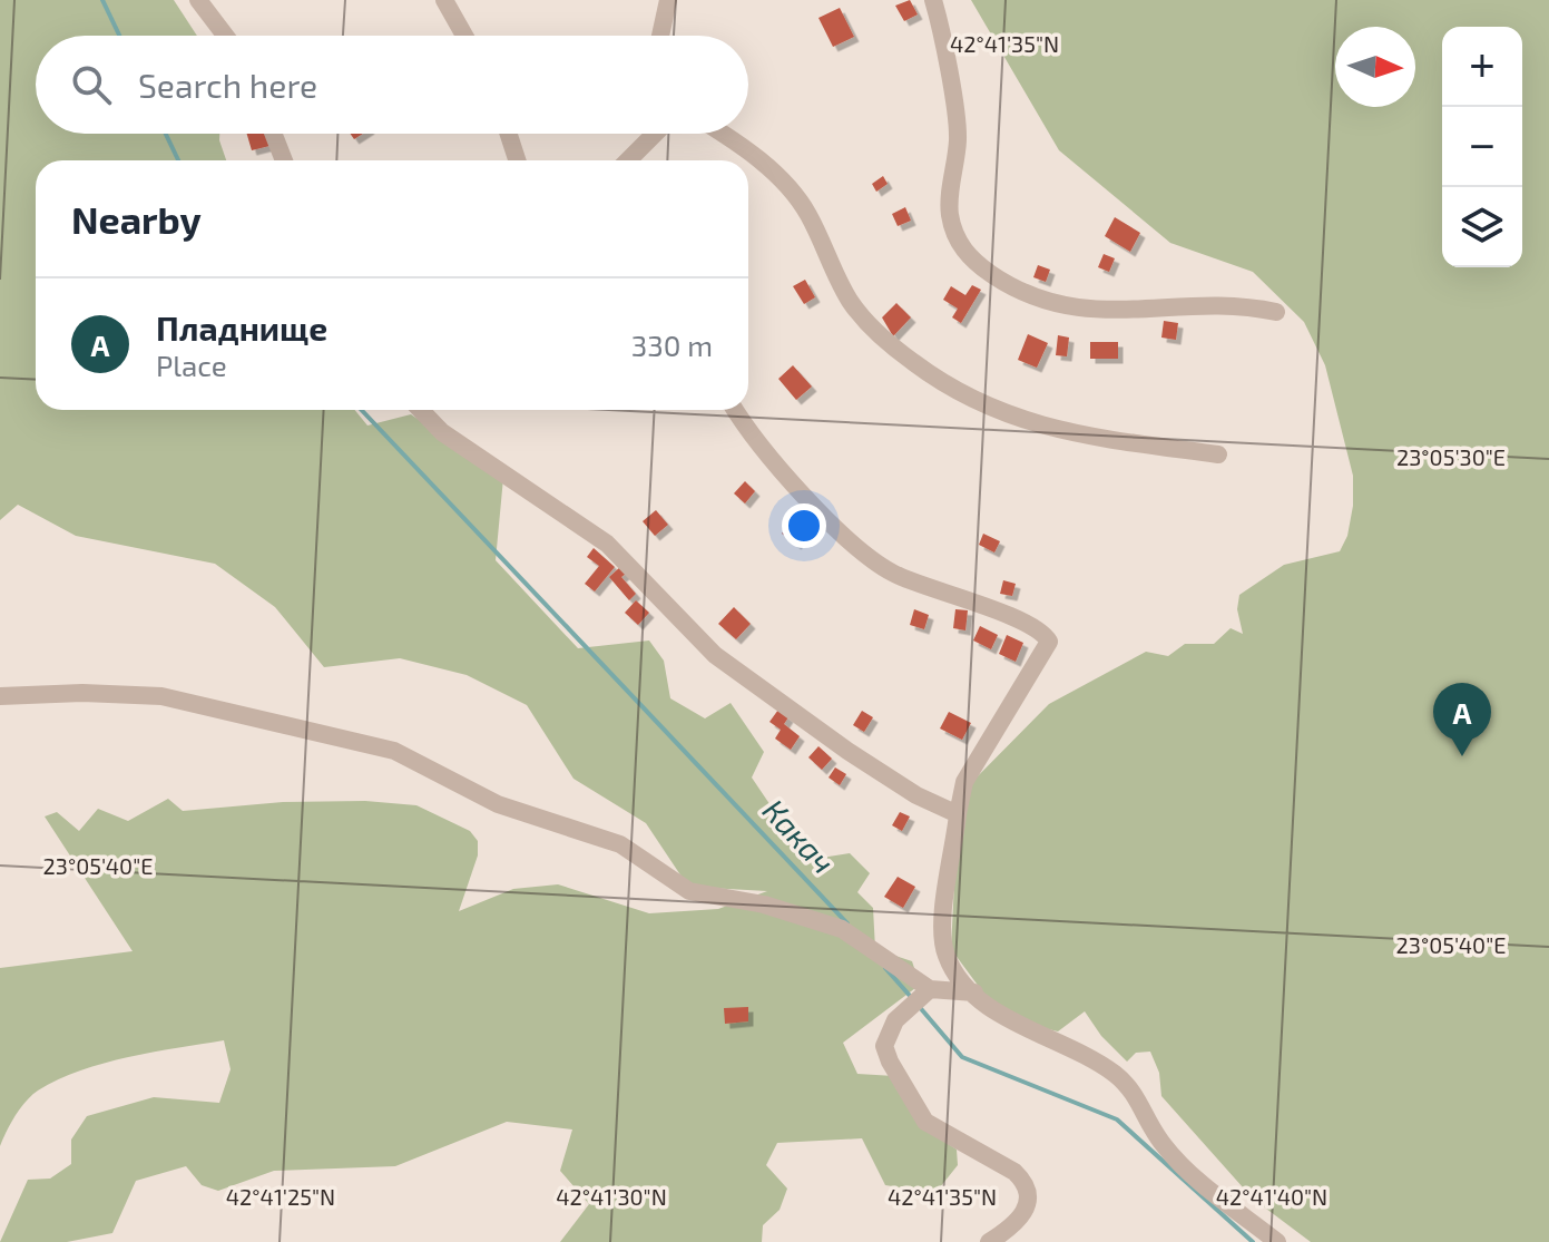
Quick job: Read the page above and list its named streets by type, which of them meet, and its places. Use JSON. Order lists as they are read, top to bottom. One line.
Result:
{"water":["Какач"],"north":"right","page":{"map_buttons":["+","−"],"search":"Search here","heading":"Nearby","list":[{"mark":"A","name":"Пладнище","note":"Place","value":"330 m"}],"pins":"A"},"coordinates":["42°41'35\"N","23°05'30\"E","23°05'40\"E","42°41'25\"N","42°41'30\"N","42°41'40\"N"]}
